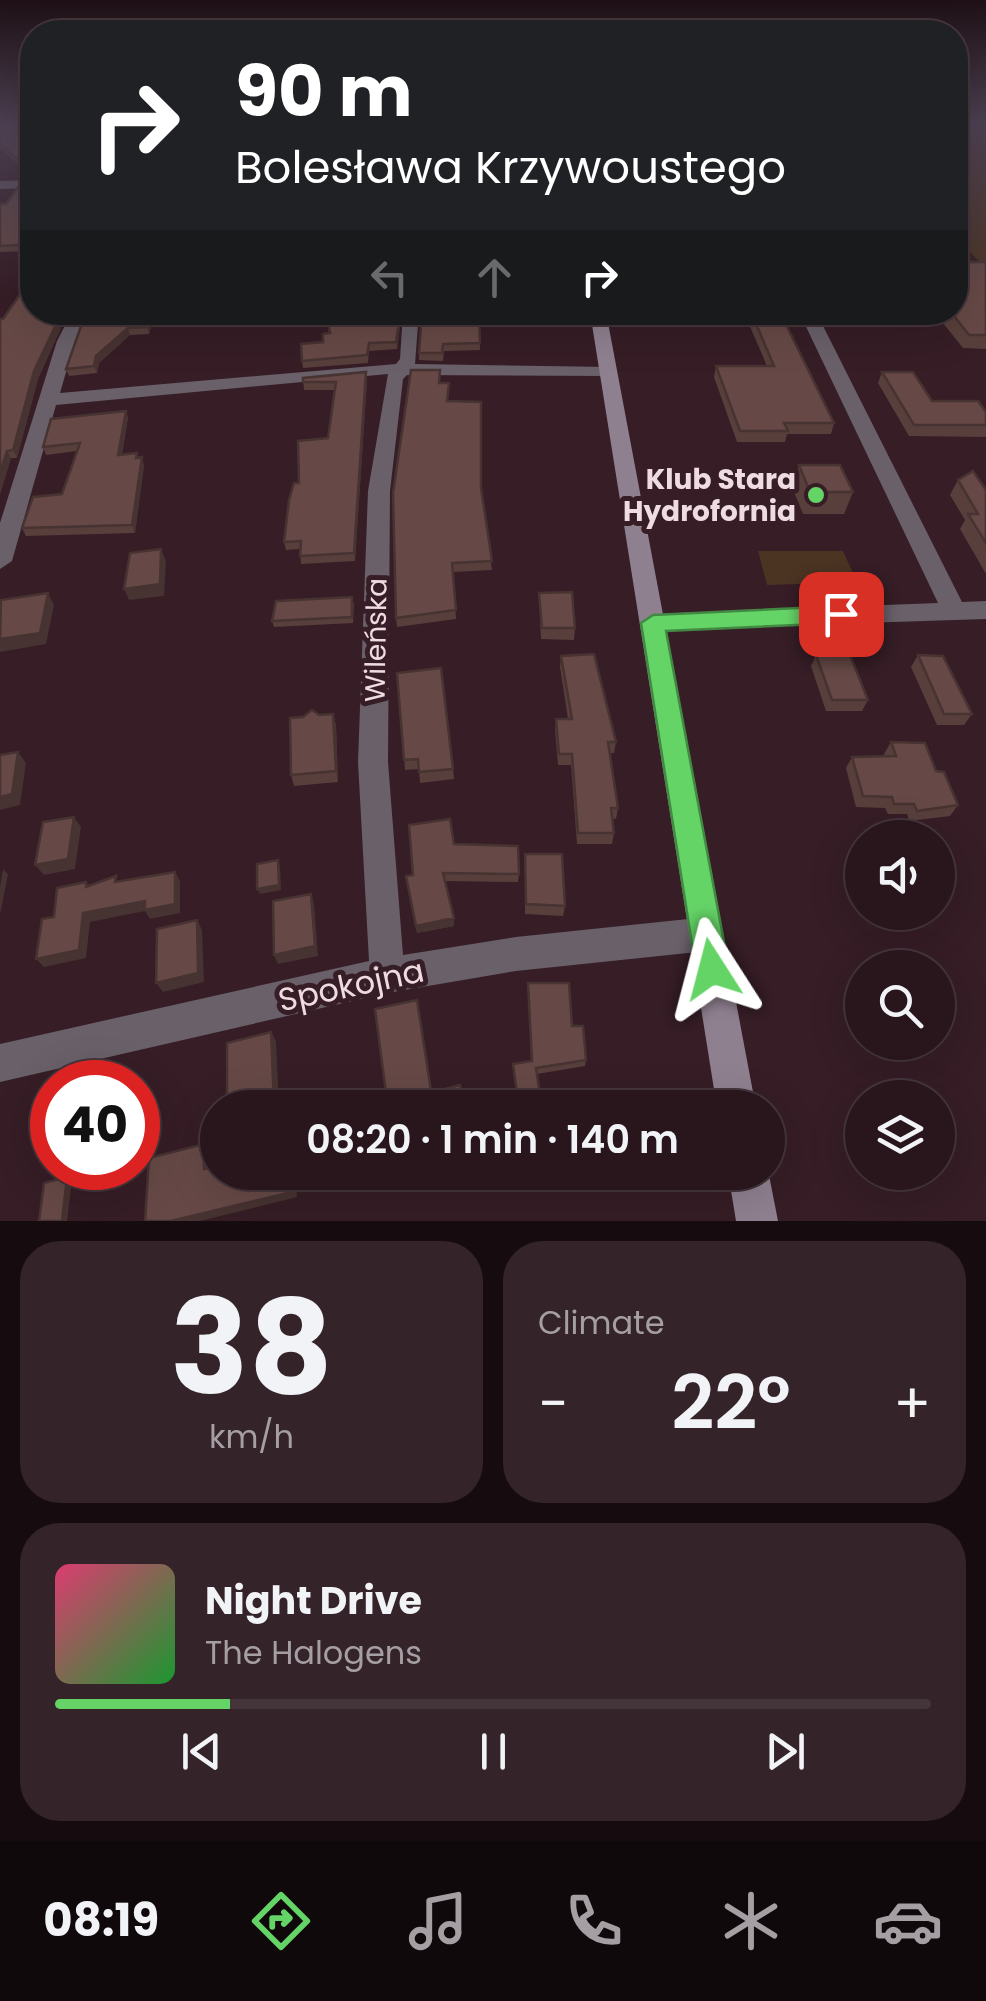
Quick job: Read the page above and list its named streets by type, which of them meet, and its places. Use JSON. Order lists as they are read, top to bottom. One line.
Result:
{"streets":{"street":["Wileńska","Spokojna"]},"crossings":[["Wileńska","Spokojna"]],"places":["Klub Stara Hydrofornia"],"page":{"turn":["90 m","Bolesława Krzywoustego"],"limit":"40","trip":"08:20 · 1 min · 140 m","tile":[["38","km/h"],"Climate"],"heat":["−","22°","+"],"song":["Night Drive","The Halogens"],"tabs":"08:19"}}
